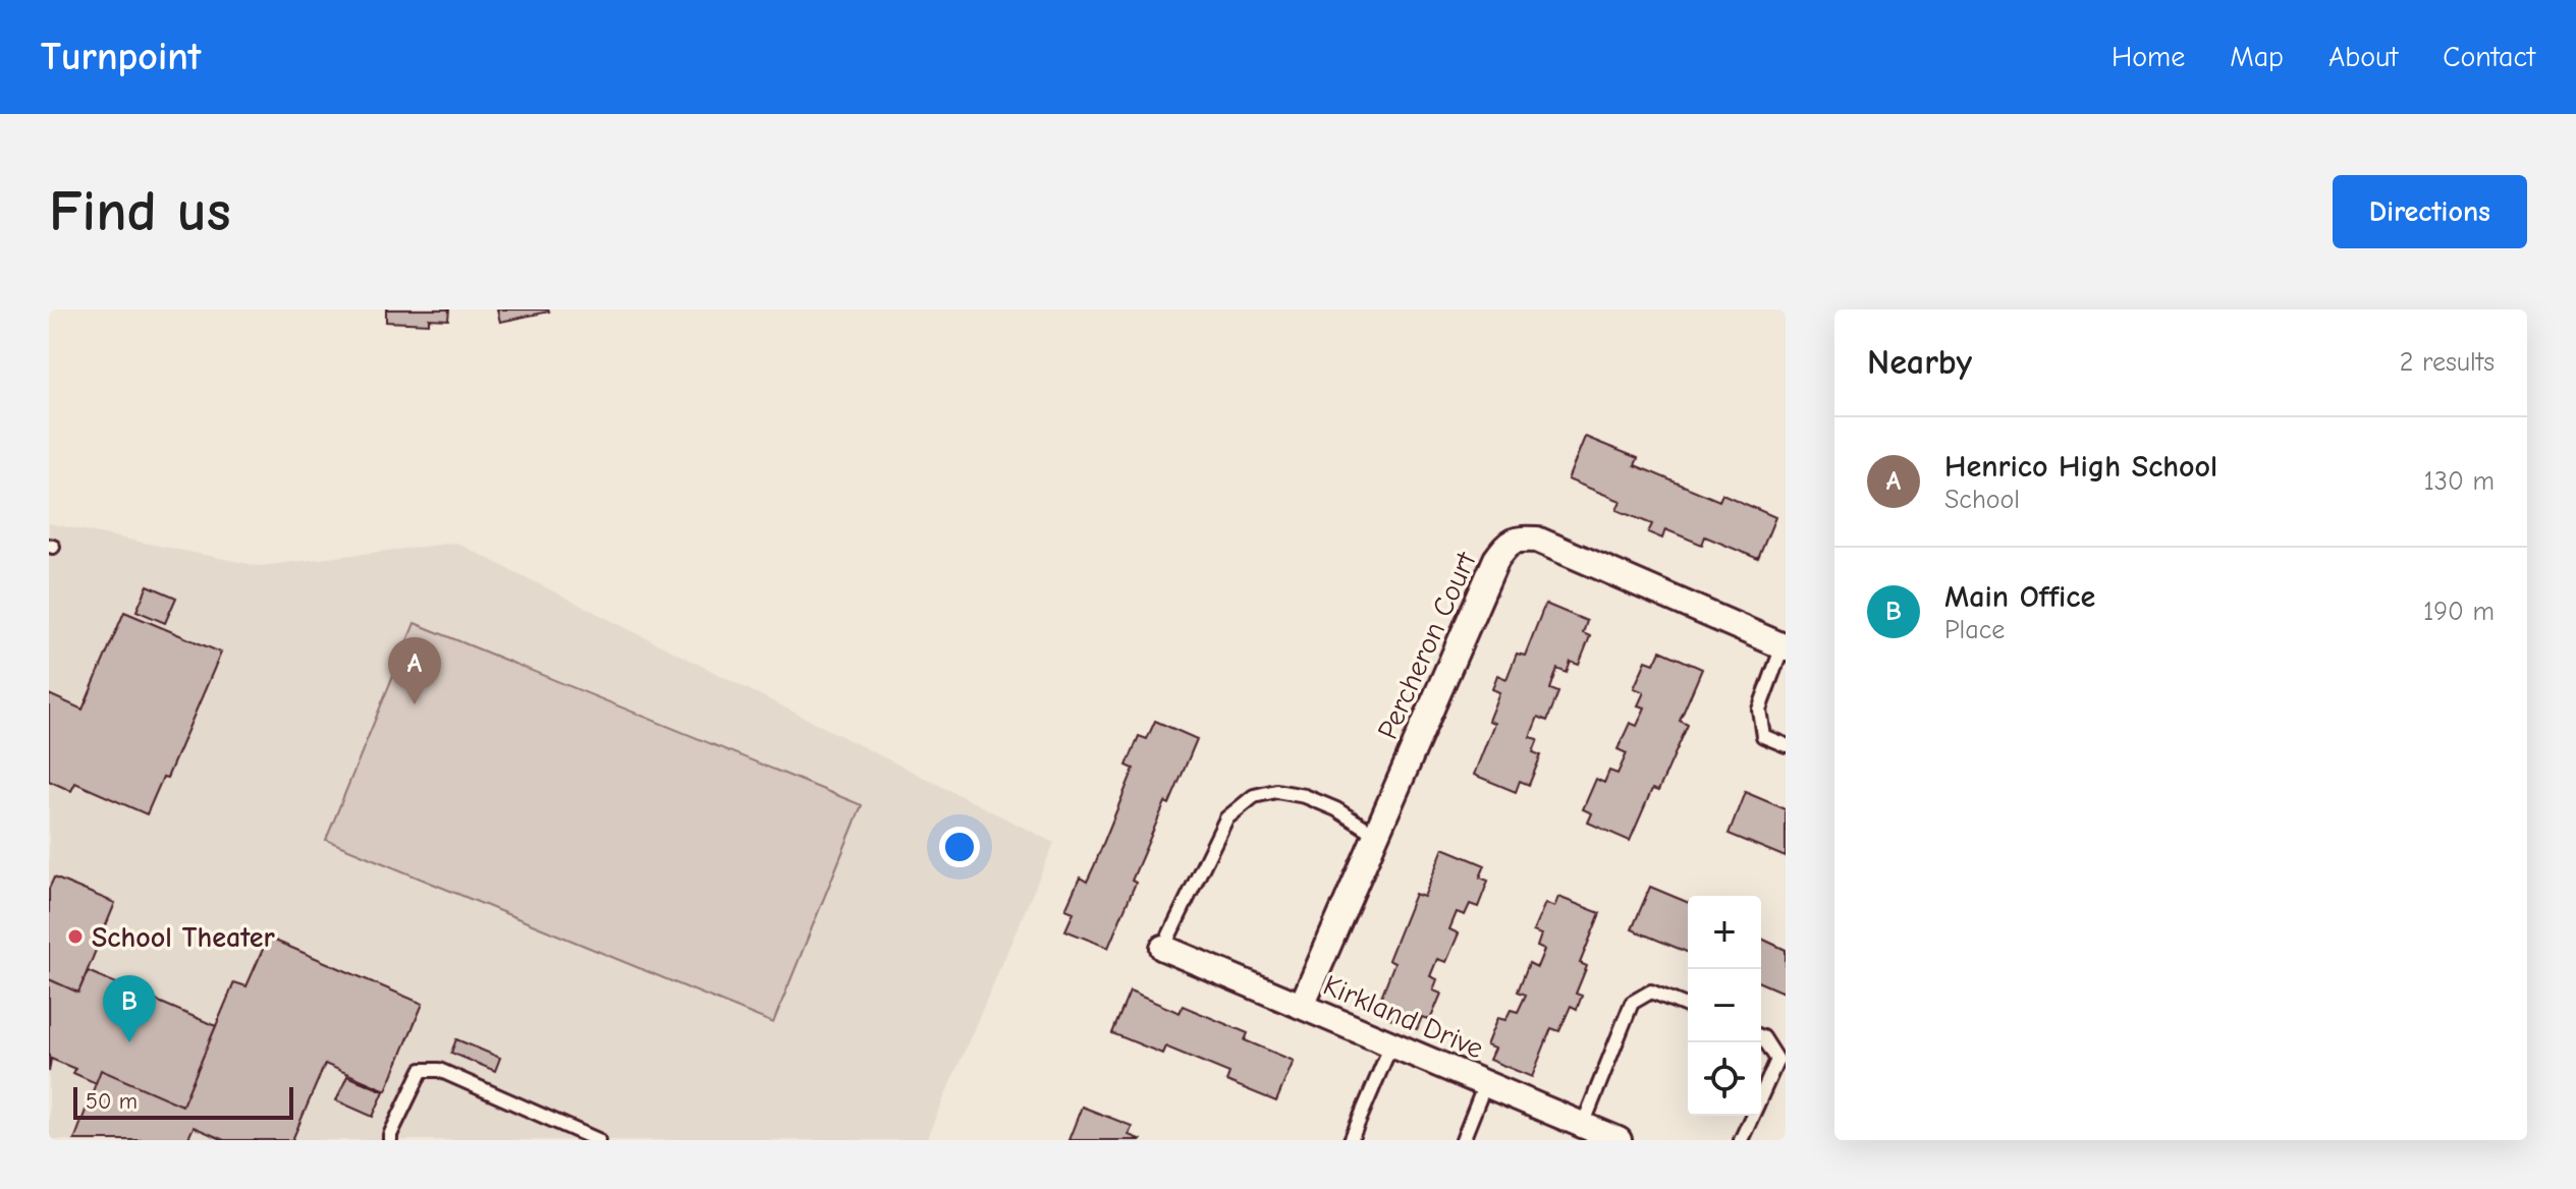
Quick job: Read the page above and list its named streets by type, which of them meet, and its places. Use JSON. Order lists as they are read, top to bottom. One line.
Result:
{"streets":{"street":["Percheron Court","Kirkland Drive"]},"crossings":[["Percheron Court","Kirkland Drive"]],"places":["School Theater"],"scale_bar":"50 m","page":{"header":"Turnpoint","nav":["Home","Map","About","Contact"],"buttons":"Directions","title":"Find us","heading":["Nearby","2 results"],"list":[{"mark":"A","name":"Henrico High School","note":"School","value":"130 m"},{"mark":"B","name":"Main Office","note":"Place","value":"190 m"}],"pins":["A","B"],"map_buttons":["+","−"],"scale":"50 m"}}
